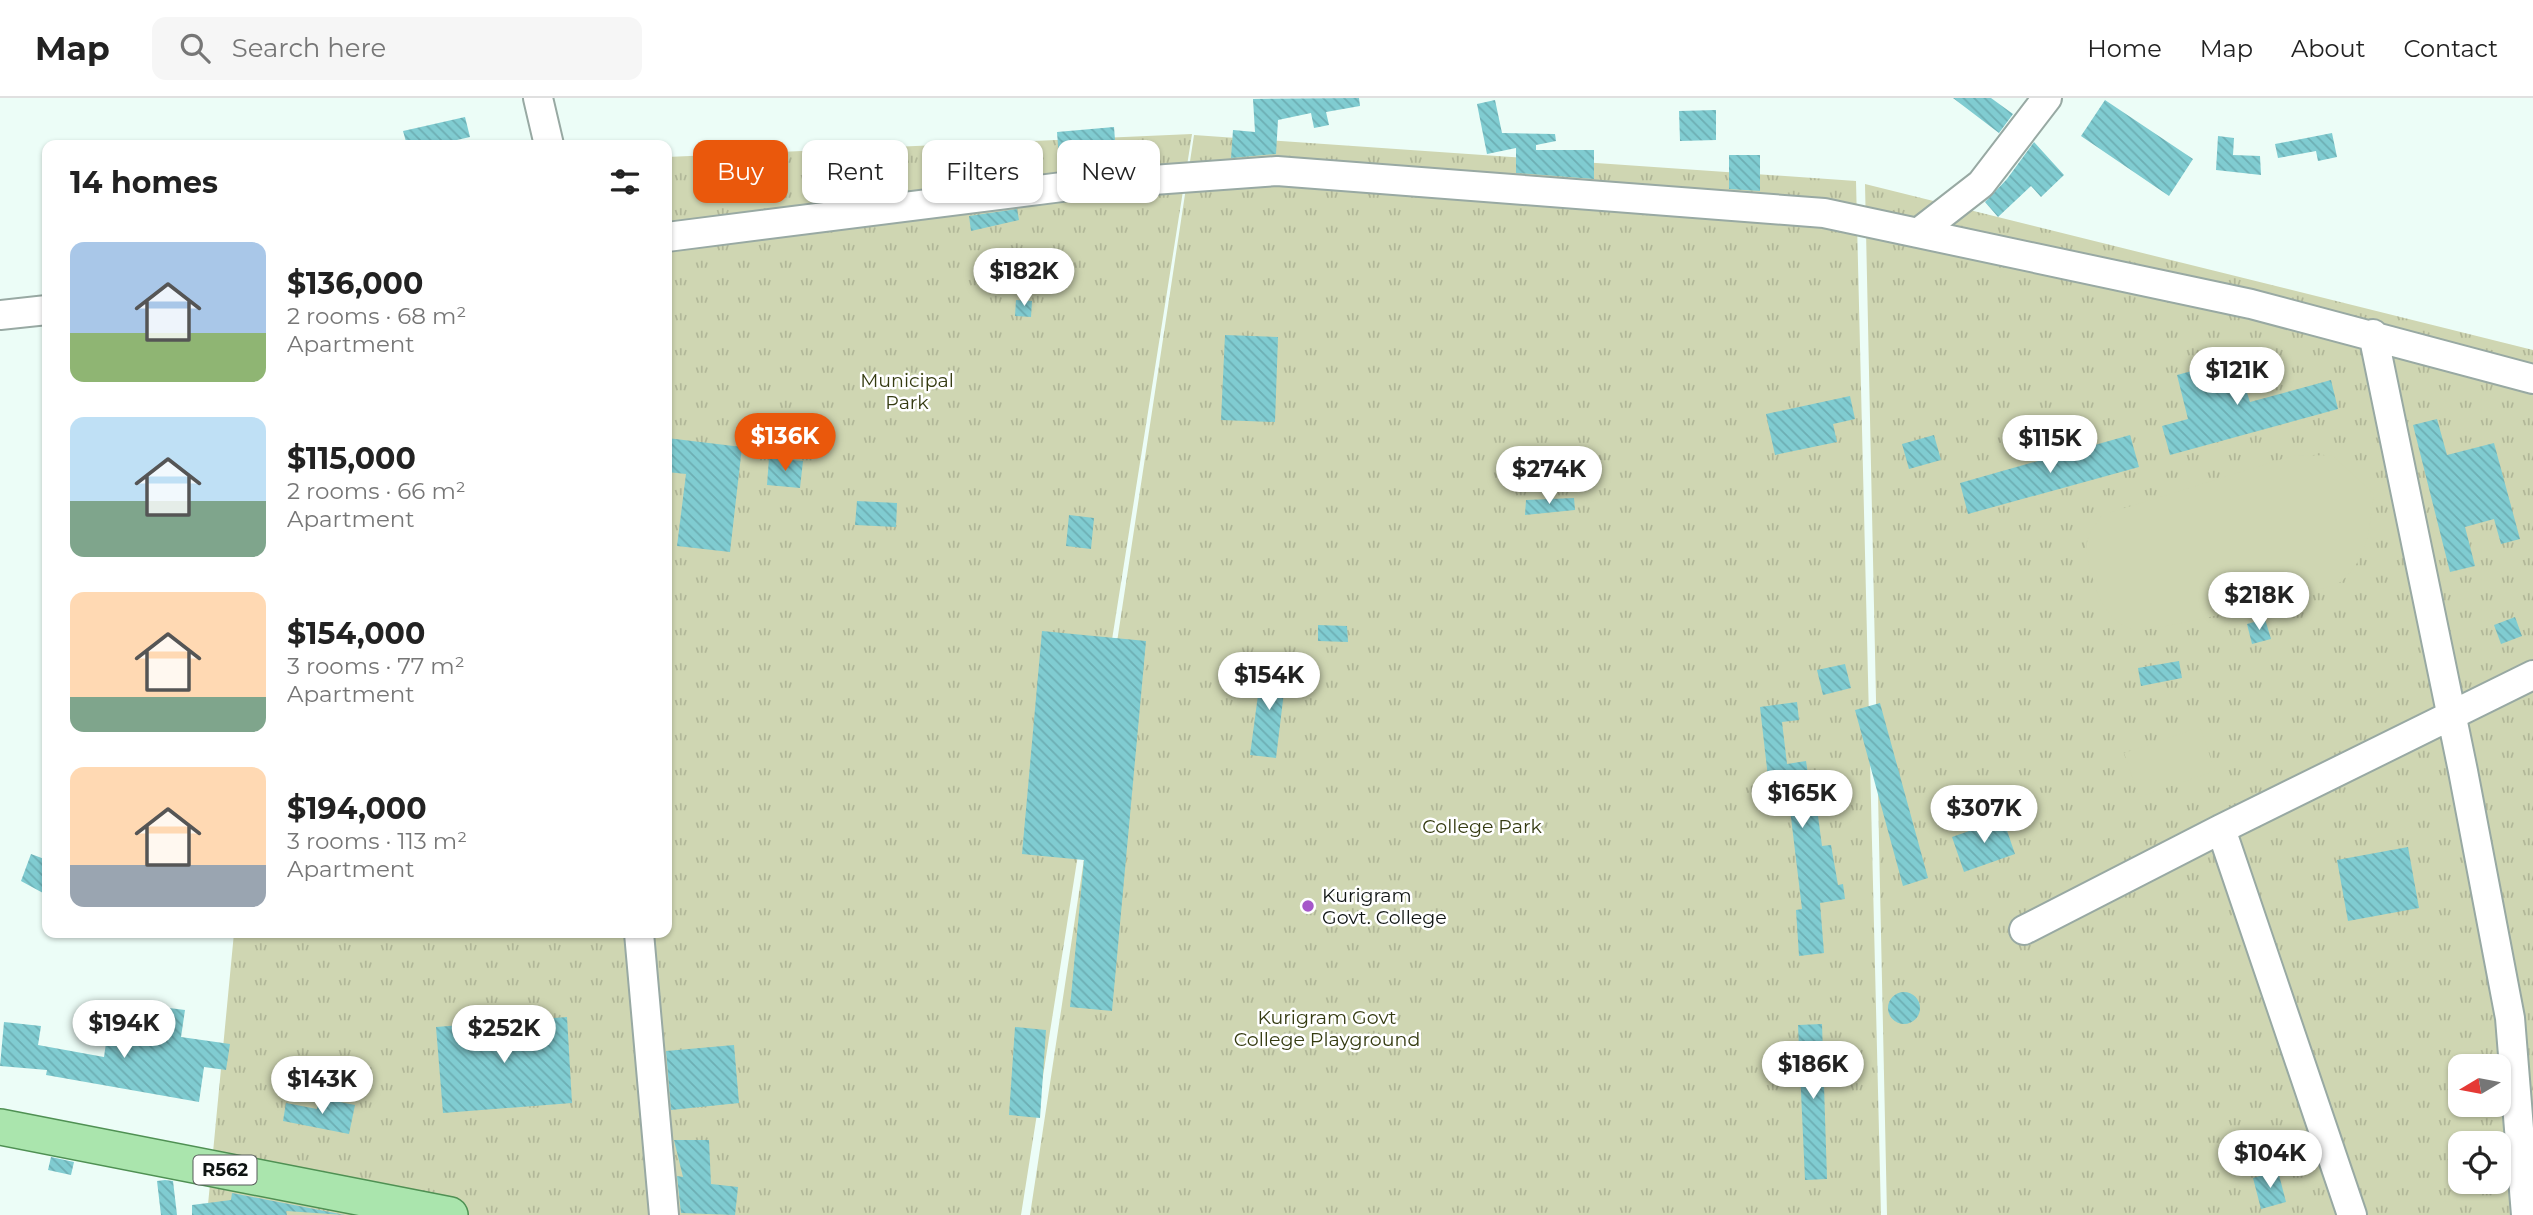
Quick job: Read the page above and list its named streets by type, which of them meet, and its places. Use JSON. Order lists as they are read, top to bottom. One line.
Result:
{"streets":{"main road":["R562"]},"parks":["Municipal Park","College Park","Kurigram Govt College Playground"],"places":["Kurigram Govt. College"],"north":"left","page":{"header":"Map","search":"Search here","nav":["Home","Map","About","Contact"],"chip":["Buy","Rent","Filters","New"],"heading":"14 homes","list":[{"name":"$136,000","note":"2 rooms · 68 m² · Apartment"},{"name":"$115,000","note":"2 rooms · 66 m² · Apartment"},{"name":"$154,000","note":"3 rooms · 77 m² · Apartment"},{"name":"$194,000","note":"3 rooms · 113 m² · Apartment"}],"price":["$182K","$121K","$136K","$115K","$274K","$218K","$154K","$165K","$307K","$194K","$252K","$186K","$143K","$104K"]}}
